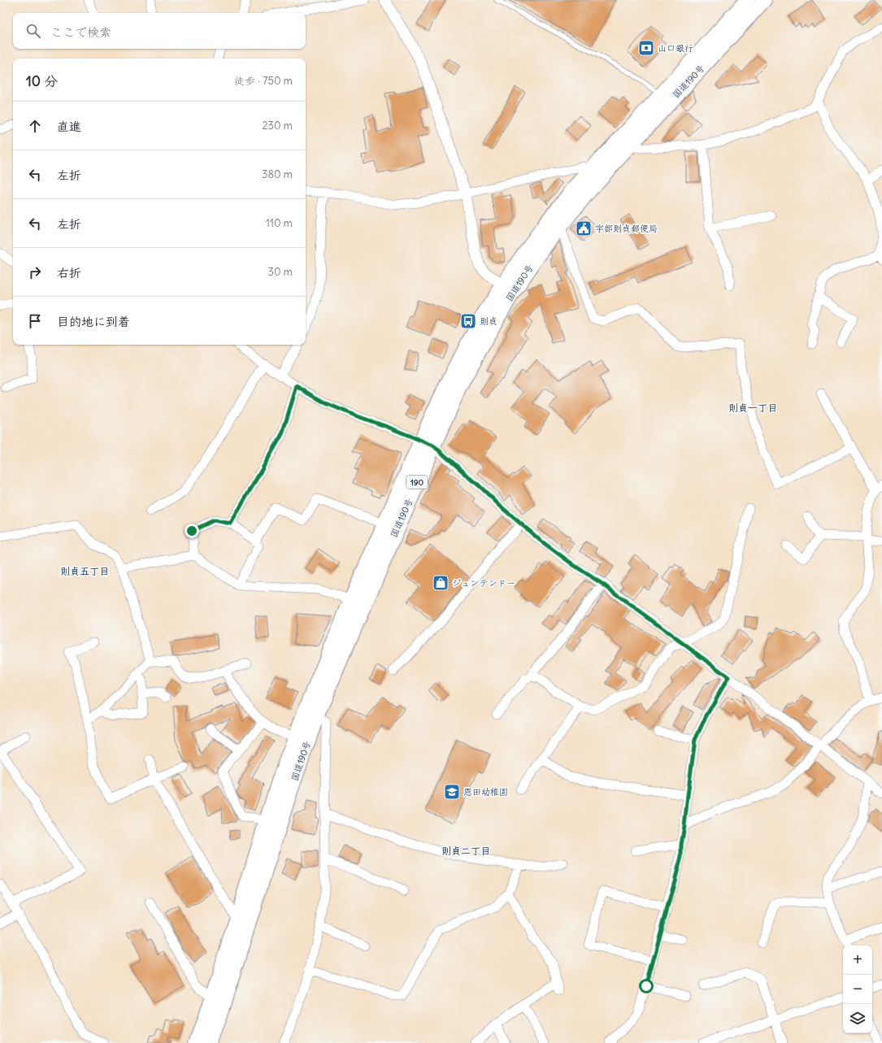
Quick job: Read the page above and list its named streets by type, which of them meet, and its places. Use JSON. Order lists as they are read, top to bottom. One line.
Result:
{"streets":{"highway":["国道190号","190"]},"districts":["則貞一丁目","則貞五丁目","則貞二丁目"],"places":{"bank":["山口銀行"],"public building":["宇部則貞郵便局"],"bus stop":["則貞"],"shop":["ジュンテンドー"],"school or university":["恩田幼稚園"]},"page":{"search":"ここで検索","heading":["10 分","徒歩 · 750 m"],"list":[["直進","230 m"],["左折","380 m"],["左折","110 m"],["右折","30 m"],"目的地に到着"],"map_buttons":["+","−"]}}
